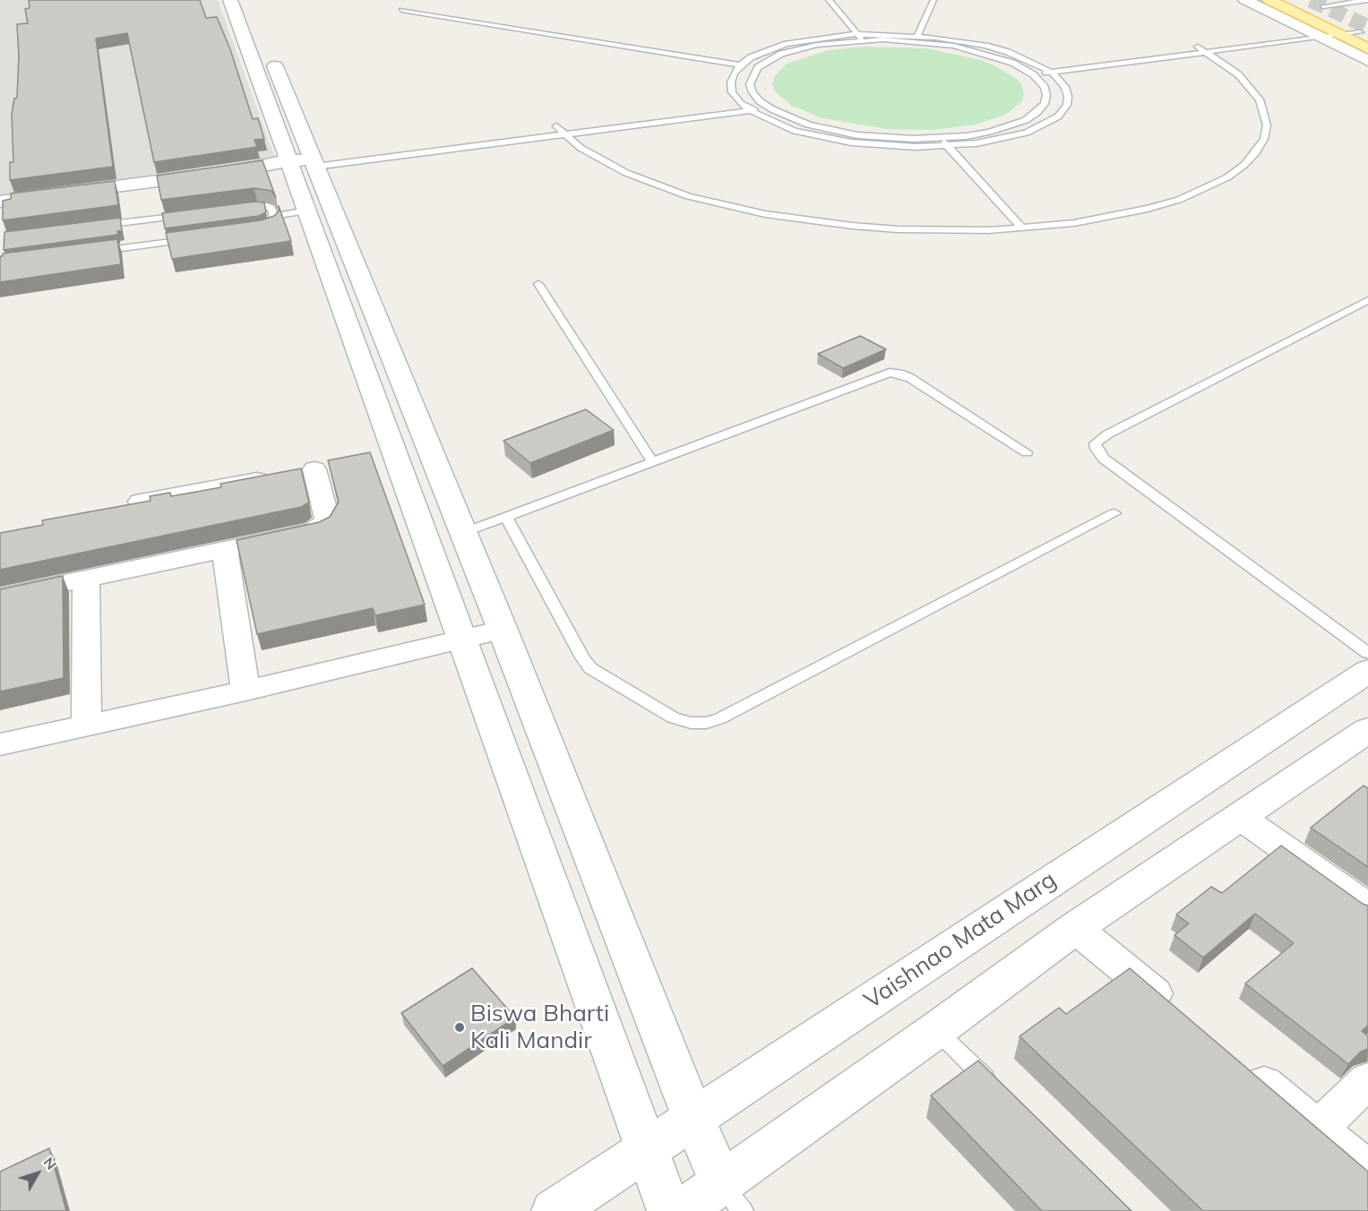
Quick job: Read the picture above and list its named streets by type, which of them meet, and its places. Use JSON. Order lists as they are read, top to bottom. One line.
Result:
{"streets":{"street":["Vaishnao Mata Marg"]},"places":["Biswa Bharti Kali Mandir"],"north":"top right"}
